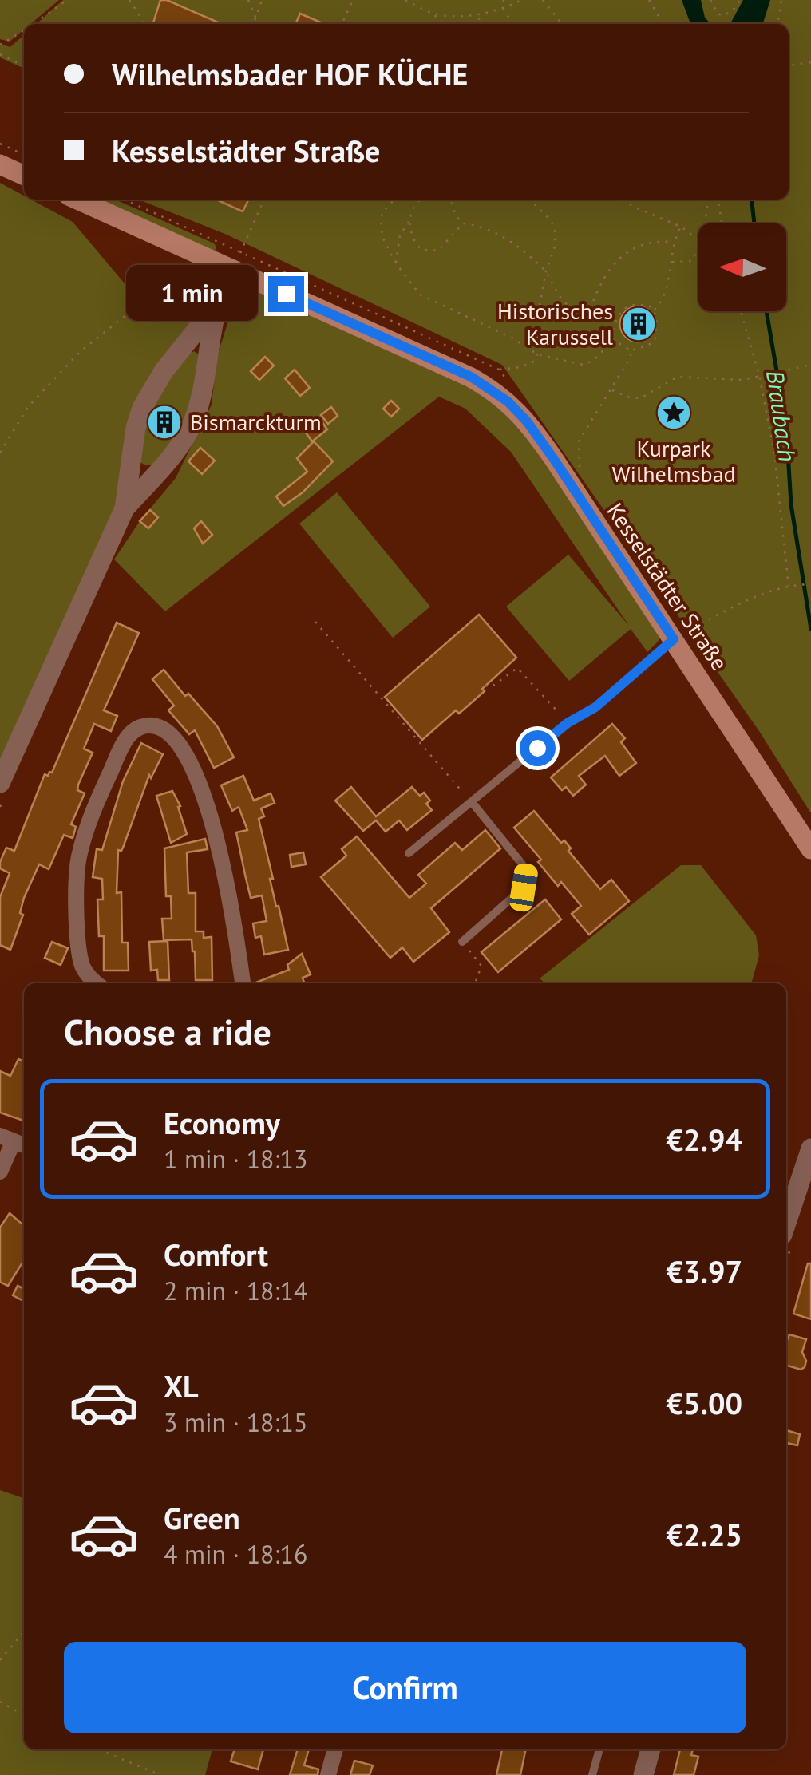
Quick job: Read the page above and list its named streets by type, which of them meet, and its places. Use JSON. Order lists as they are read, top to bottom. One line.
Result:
{"streets":{"main road":["Kesselstädter Straße"]},"water":["Braubach"],"places":{"building":["Historisches Karussell","Bismarckturm"],"place":["Kurpark Wilhelmsbad"]},"north":"left","page":{"banner":["Wilhelmsbader HOF KÜCHE","Kesselstädter Straße"],"bubble":"1 min","heading":"Choose a ride","list":[{"name":"Economy","note":"1 min · 18:13","value":"€2.94"},{"name":"Comfort","note":"2 min · 18:14","value":"€3.97"},{"name":"XL","note":"3 min · 18:15","value":"€5.00"},{"name":"Green","note":"4 min · 18:16","value":"€2.25"}],"buttons":"Confirm"}}
